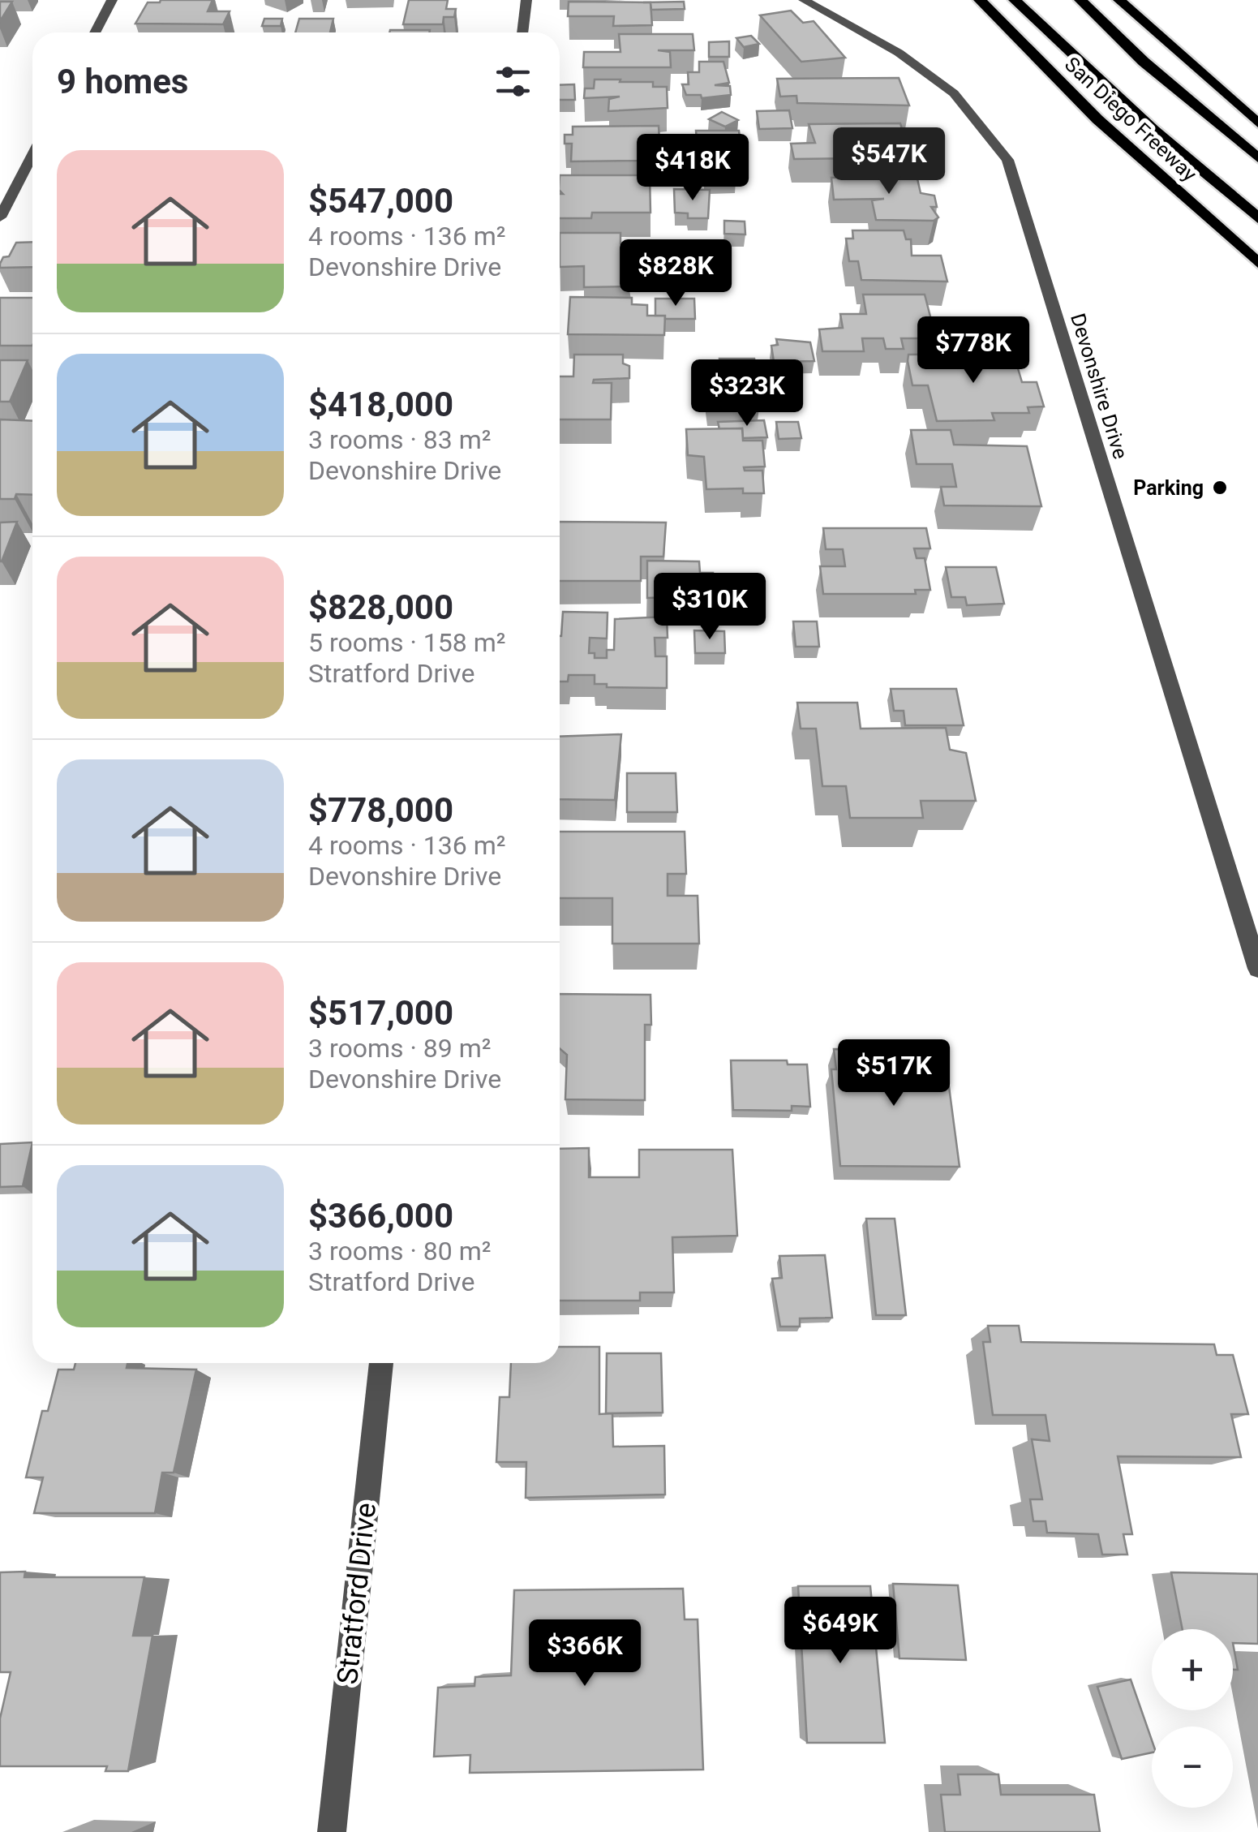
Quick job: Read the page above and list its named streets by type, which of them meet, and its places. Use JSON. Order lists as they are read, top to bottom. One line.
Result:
{"streets":{"highway":["San Diego Freeway"],"street":["Devonshire Drive","Stratford Drive"]},"places":["Parking"],"page":{"heading":"9 homes","price":["$547K","$418K","$828K","$778K","$323K","$310K","$517K","$649K","$366K"],"list":[{"name":"$547,000","note":"4 rooms · 136 m² · Devonshire Drive"},{"name":"$418,000","note":"3 rooms · 83 m² · Devonshire Drive"},{"name":"$828,000","note":"5 rooms · 158 m² · Stratford Drive"},{"name":"$778,000","note":"4 rooms · 136 m² · Devonshire Drive"},{"name":"$517,000","note":"3 rooms · 89 m² · Devonshire Drive"},{"name":"$366,000","note":"3 rooms · 80 m² · Stratford Drive"}],"map_buttons":["+","−"]}}
